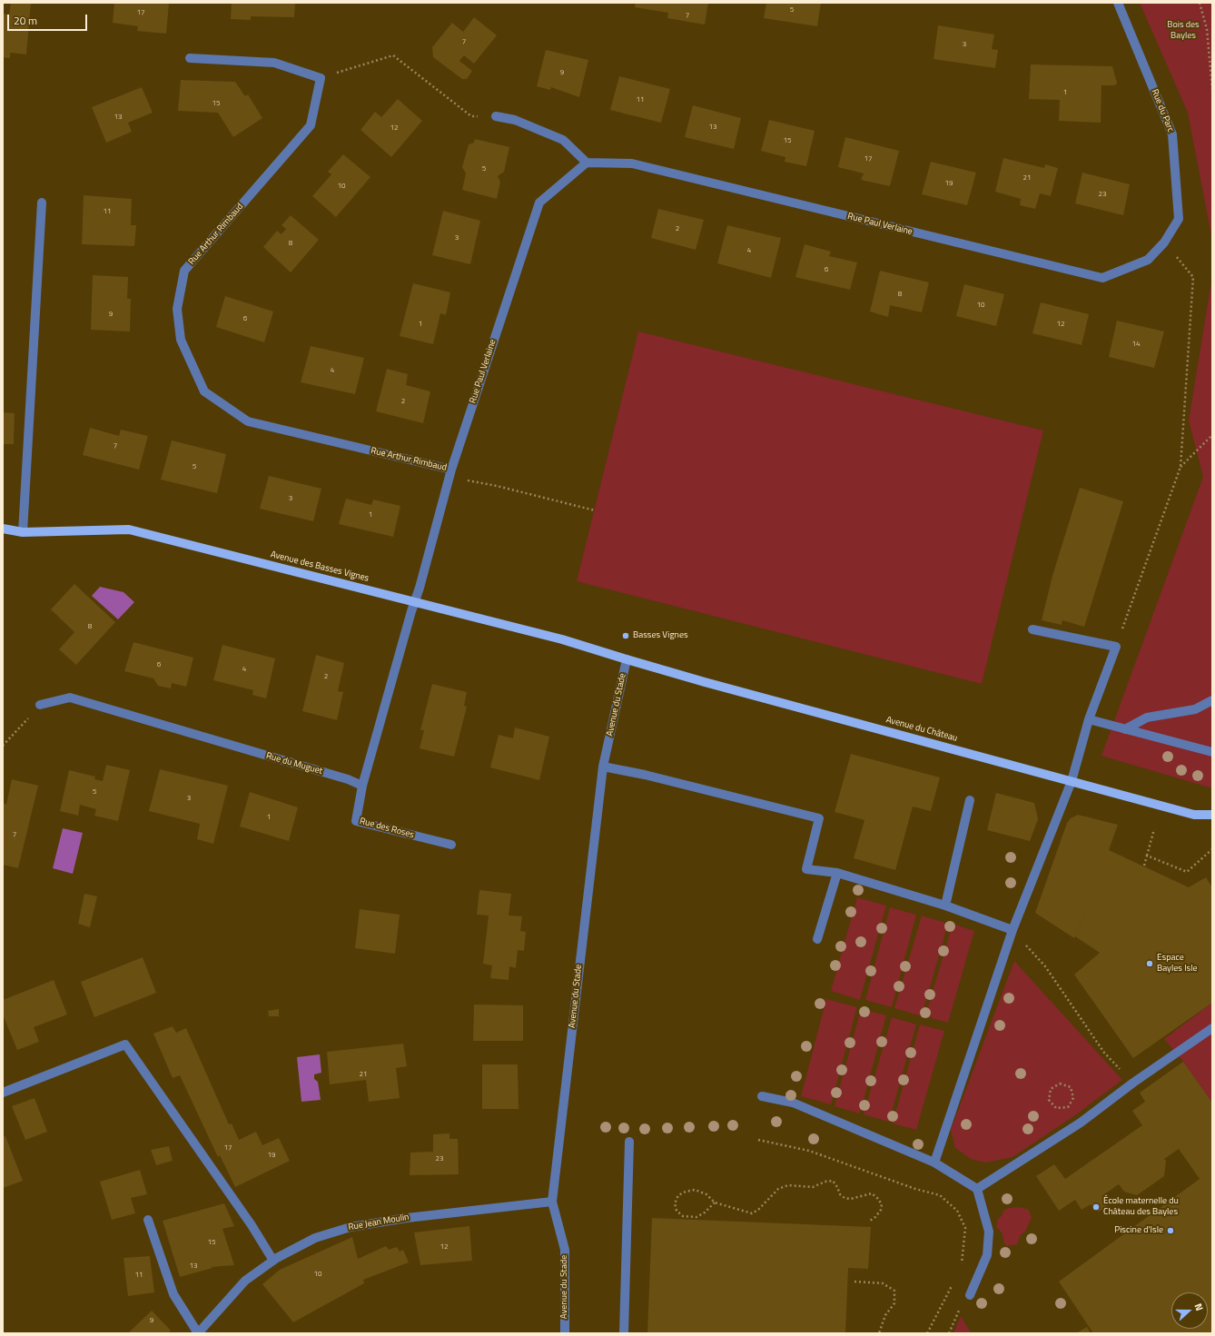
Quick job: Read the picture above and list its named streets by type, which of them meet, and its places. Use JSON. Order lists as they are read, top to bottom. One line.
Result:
{"streets":{"main road":["Avenue des Basses Vignes","Avenue du Château"],"street":["Rue du Parc","Rue Paul Verlaine","Rue Arthur Rimbaud","Avenue du Stade","Rue du Muguet","Rue des Roses","Rue Jean Moulin"]},"crossings":[["Rue du Parc","Rue Paul Verlaine"],["Rue Paul Verlaine","Rue Arthur Rimbaud"],["Rue Paul Verlaine","Avenue des Basses Vignes"],["Avenue des Basses Vignes","Avenue du Stade"],["Avenue des Basses Vignes","Avenue du Château"],["Avenue du Stade","Avenue du Château"],["Avenue du Stade","Rue Jean Moulin"],["Rue du Muguet","Rue des Roses"]],"parks":["Bois des Bayles"],"places":["Basses Vignes","Espace Bayles Isle","École maternelle du Château des Bayles","Piscine d'Isle"],"house_numbers":["5","17","7","7","3","9","1","11","15","13","13","12","15","17","5","21","19","10","23","11","2","3","8","4","6","8","10","9","6","1","12","14","4","2","7","5","3","1","8","6","4","2","5","3","1","7","21","17","19","23","15","12","13","10","11","9"],"scale_bar":"20 m","north":"right"}
